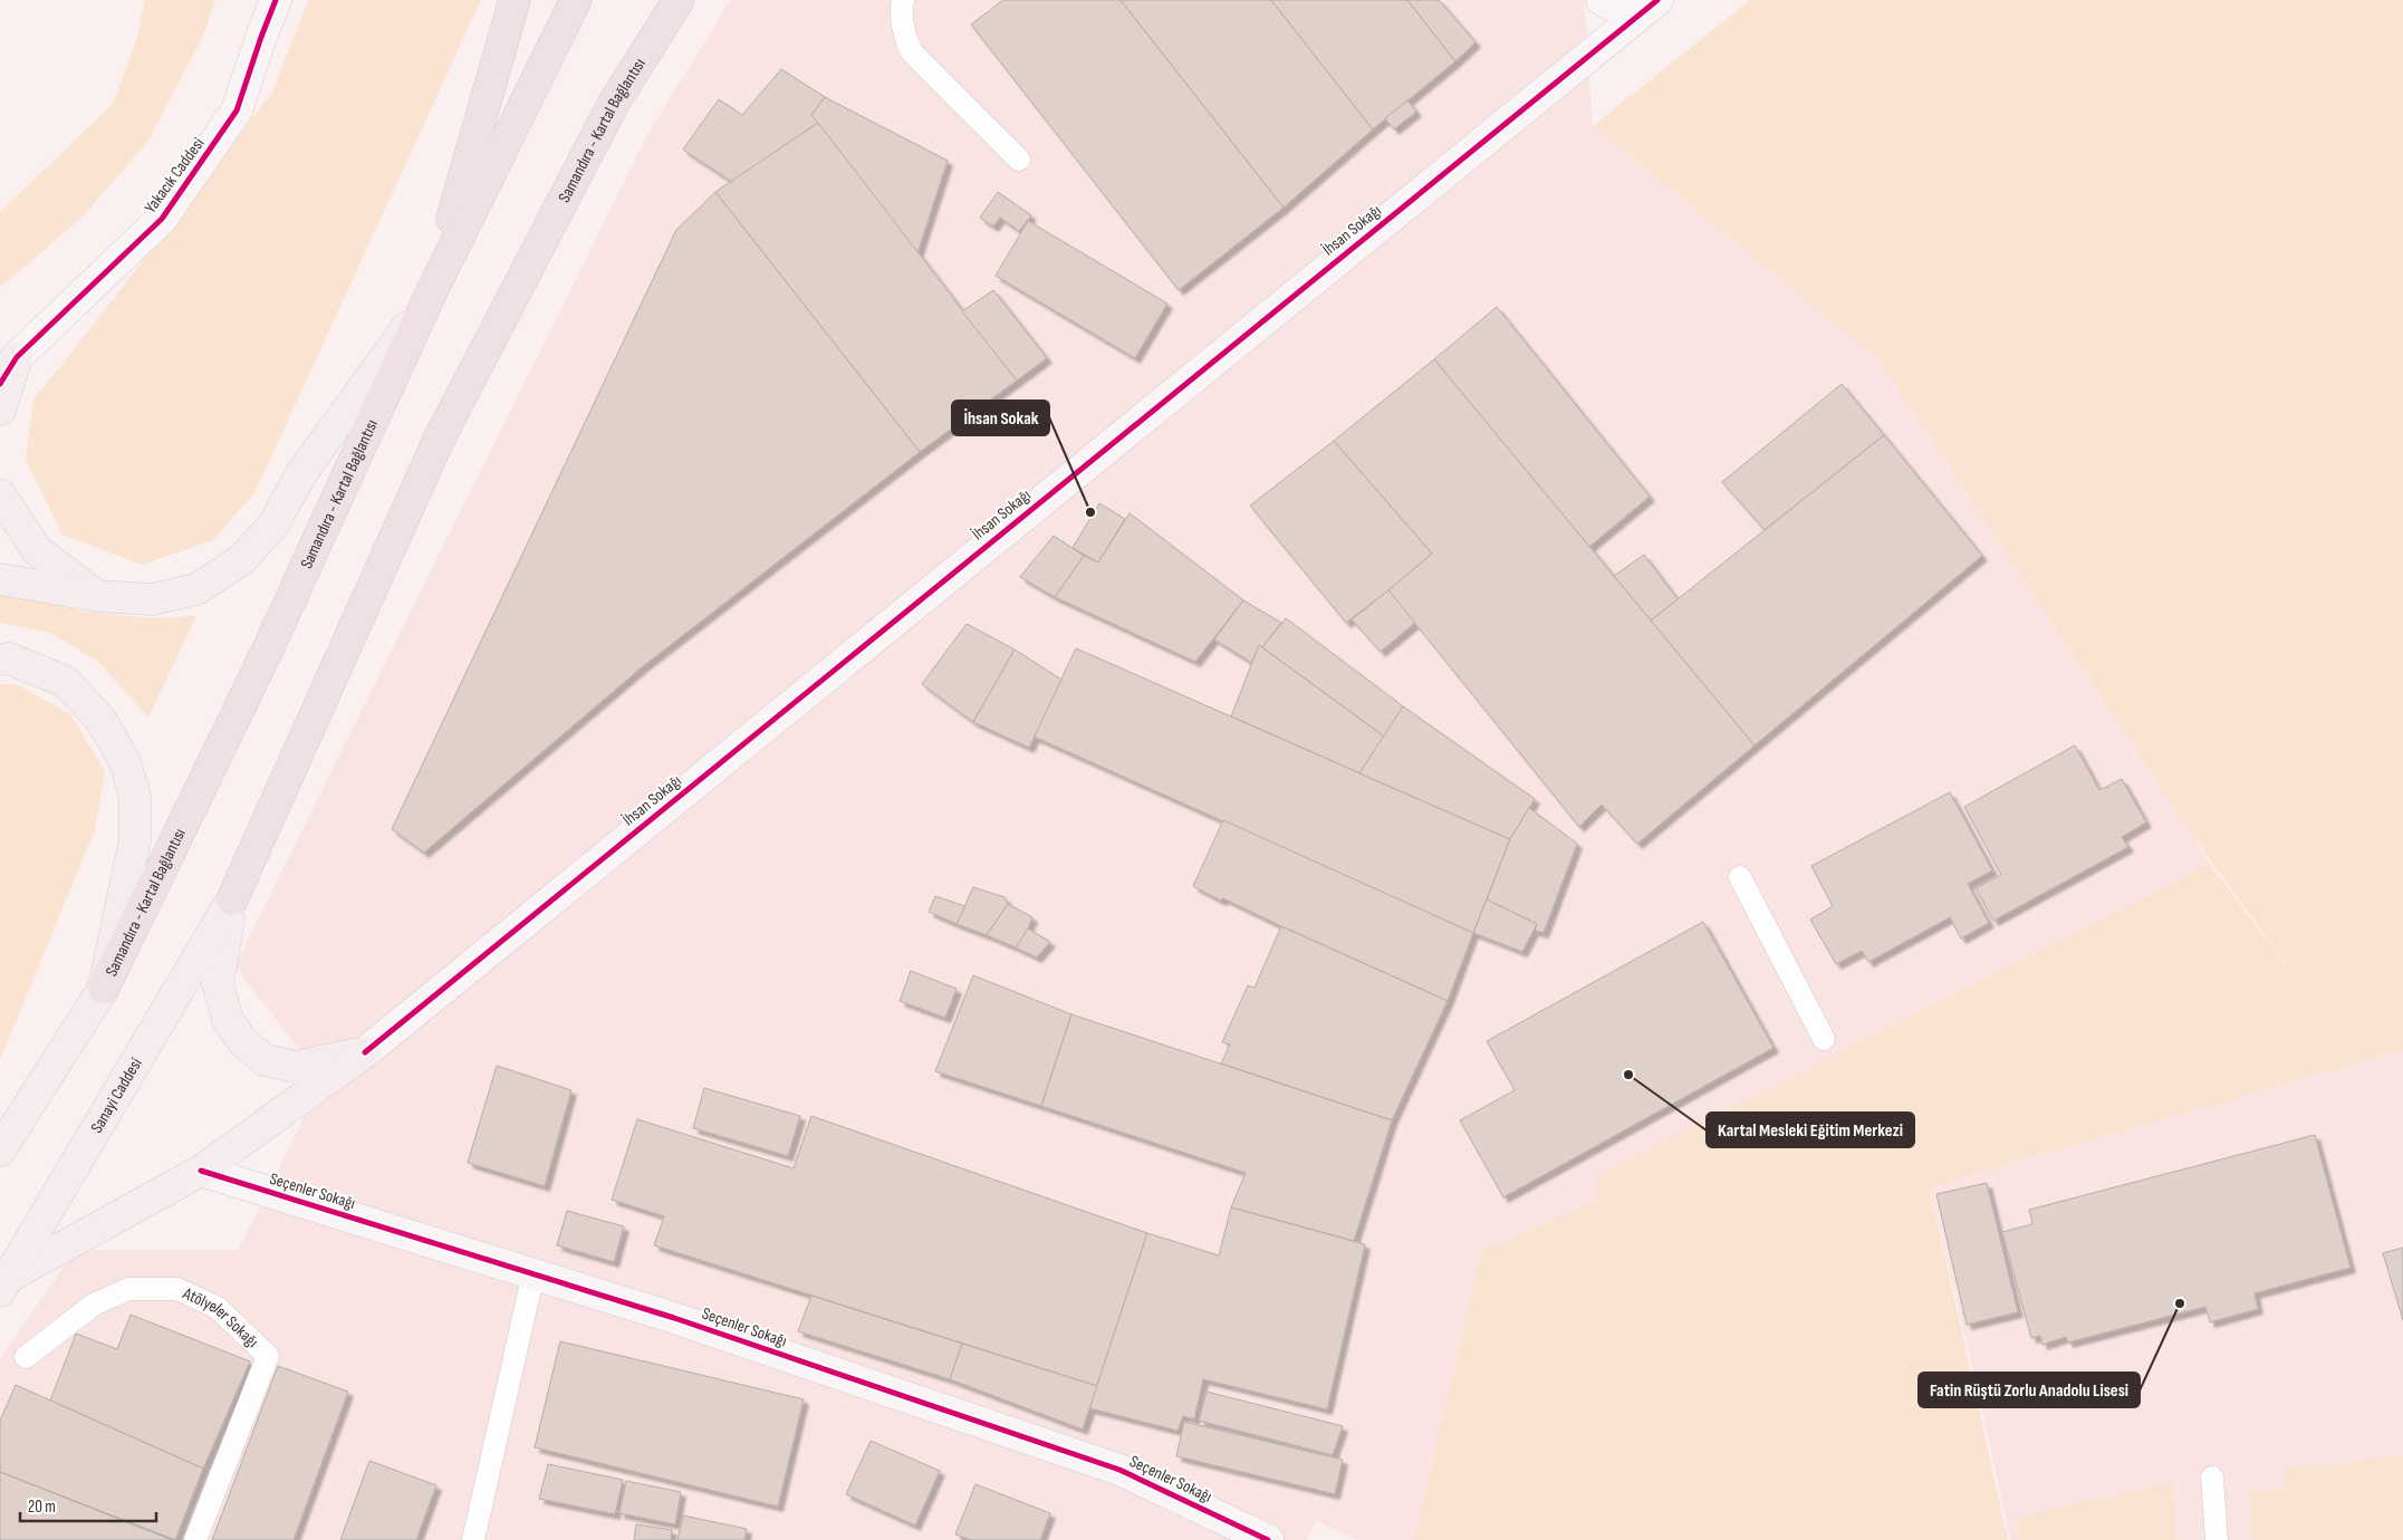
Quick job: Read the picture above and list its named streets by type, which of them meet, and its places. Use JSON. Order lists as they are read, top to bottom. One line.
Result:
{"streets":{"highway":["Samandıra - Kartal Bağlantısı"],"main road":["Sanayi Caddesi"],"street":["Yakacık Caddesi","İhsan Sokağı","Seçenler Sokağı"],"lane":["Atölyeler Sokağı"]},"crossings":[["Samandıra - Kartal Bağlantısı","Sanayi Caddesi"]],"places":["İhsan Sokak","Kartal Mesleki Eğitim Merkezi","Fatin Rüştü Zorlu Anadolu Lisesi"],"scale_bar":"20 m"}
